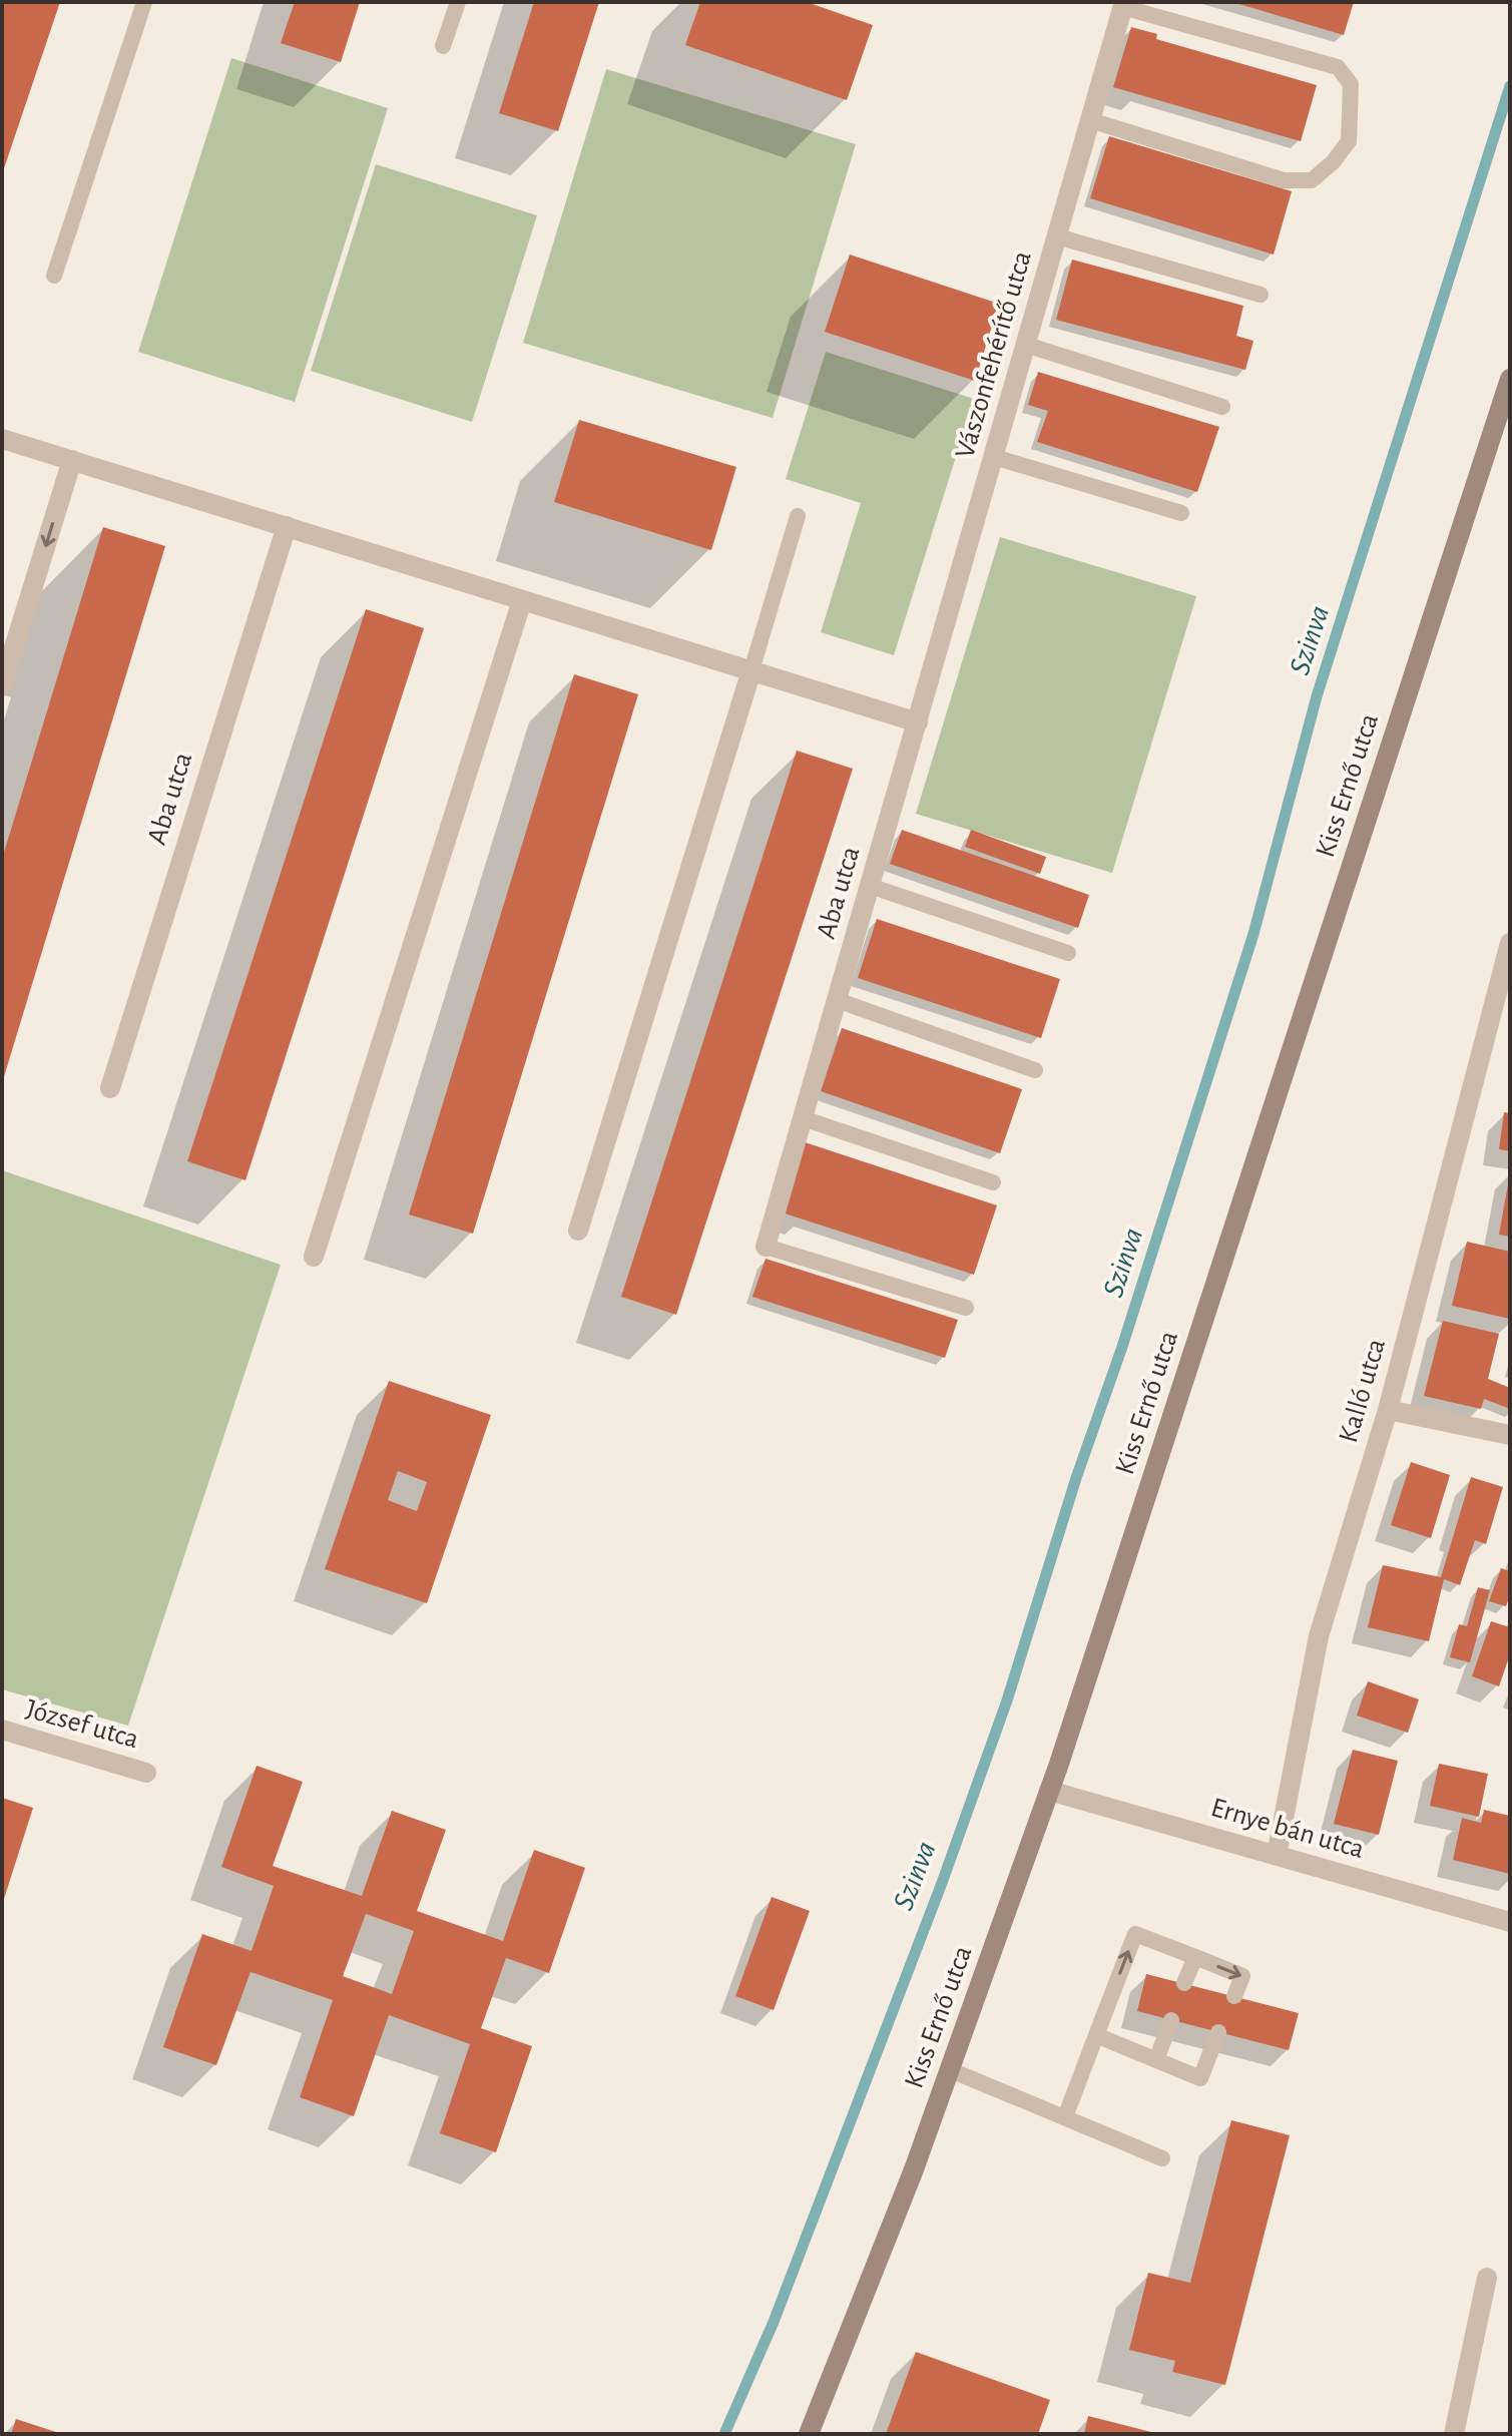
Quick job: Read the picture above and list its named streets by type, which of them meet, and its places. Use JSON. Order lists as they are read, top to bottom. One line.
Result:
{"streets":{"street":["Vászonfehérítő utca","Kiss Ernő utca","Aba utca","Kalló utca","József utca","Ernye bán utca"]},"crossings":[["Vászonfehérítő utca","Aba utca"],["Kiss Ernő utca","Ernye bán utca"],["Kalló utca","Ernye bán utca"]],"water":["Szinva"]}
